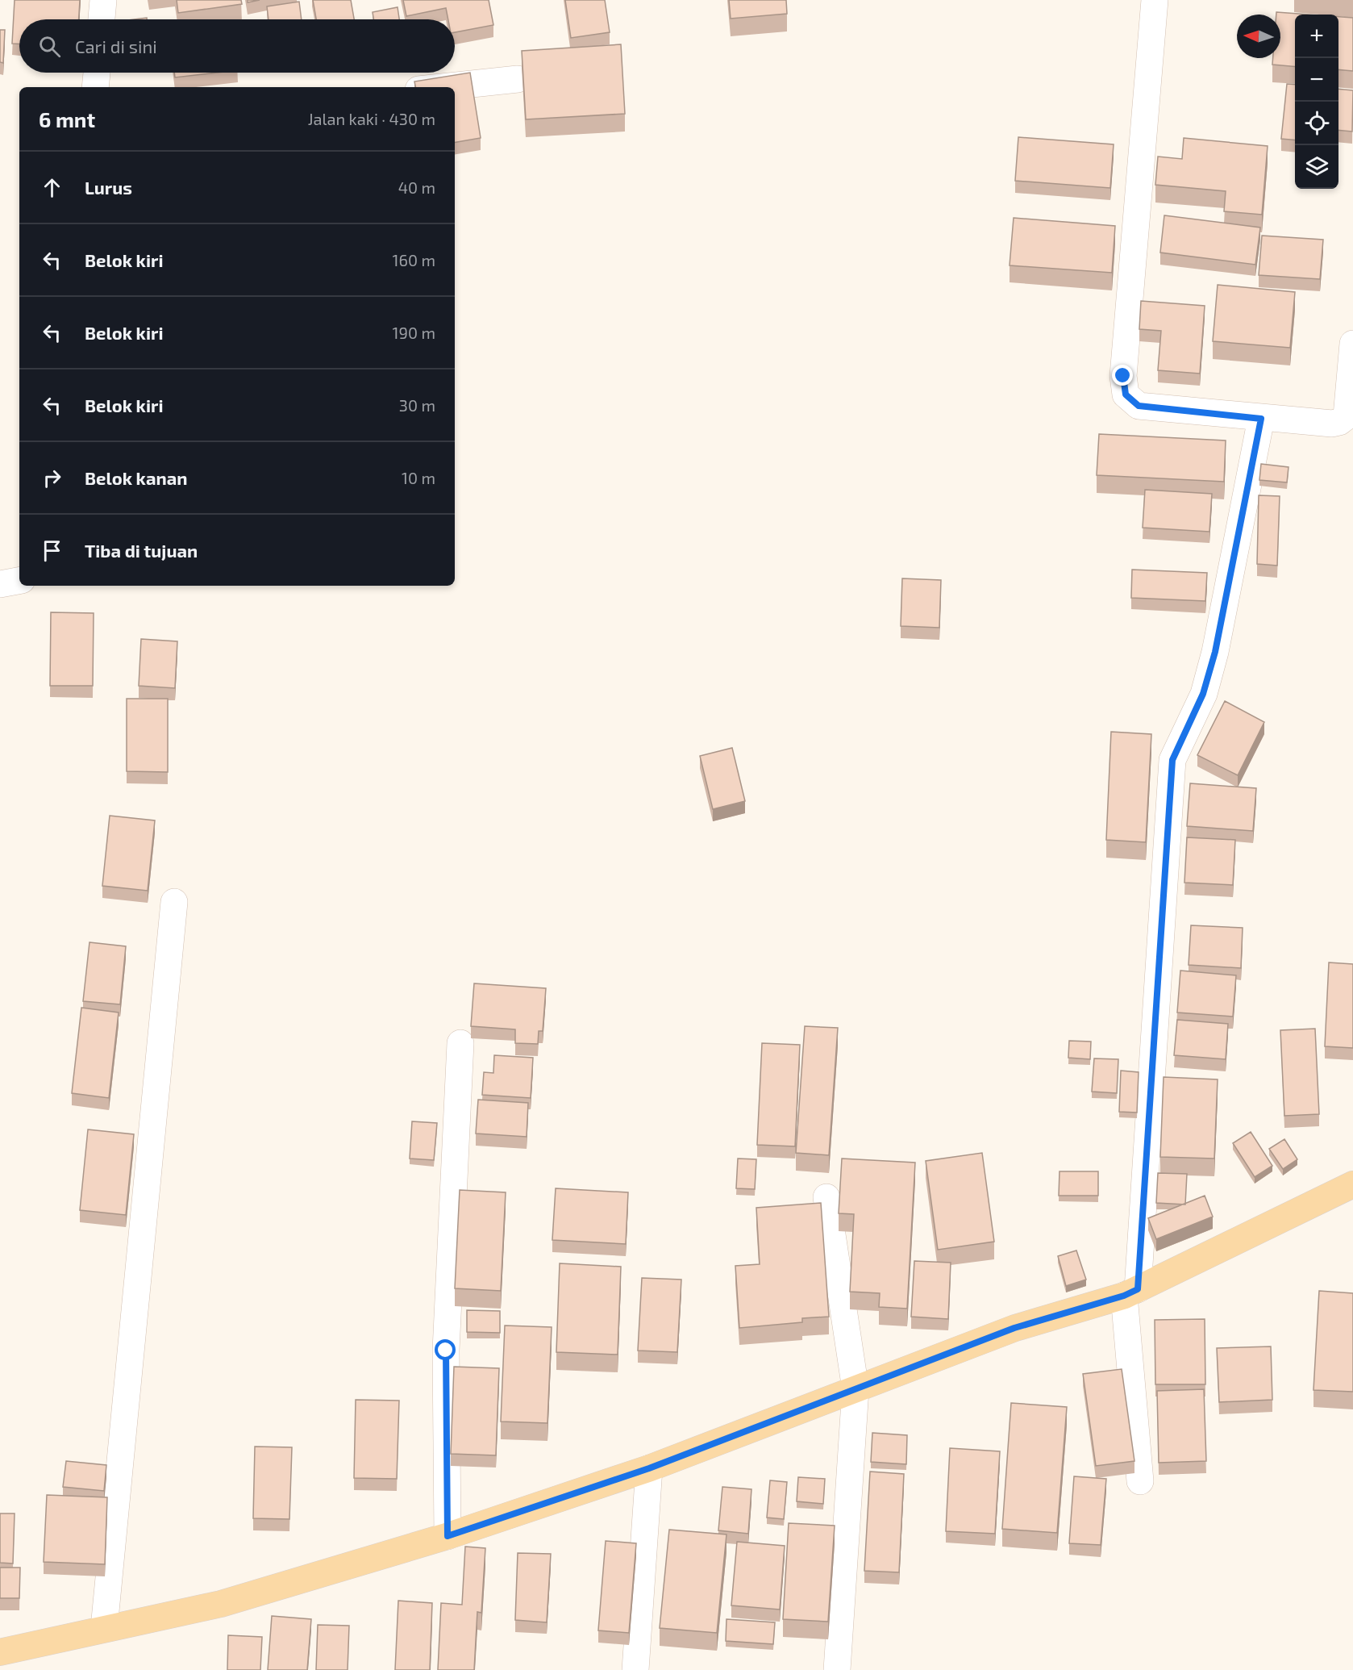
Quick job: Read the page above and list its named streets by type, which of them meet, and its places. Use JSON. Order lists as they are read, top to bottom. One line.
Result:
{"north":"left","page":{"map_buttons":["+","−"],"search":"Cari di sini","heading":["6 mnt","Jalan kaki · 430 m"],"list":[["Lurus","40 m"],["Belok kiri","160 m"],["Belok kiri","190 m"],["Belok kiri","30 m"],["Belok kanan","10 m"],"Tiba di tujuan"]}}
